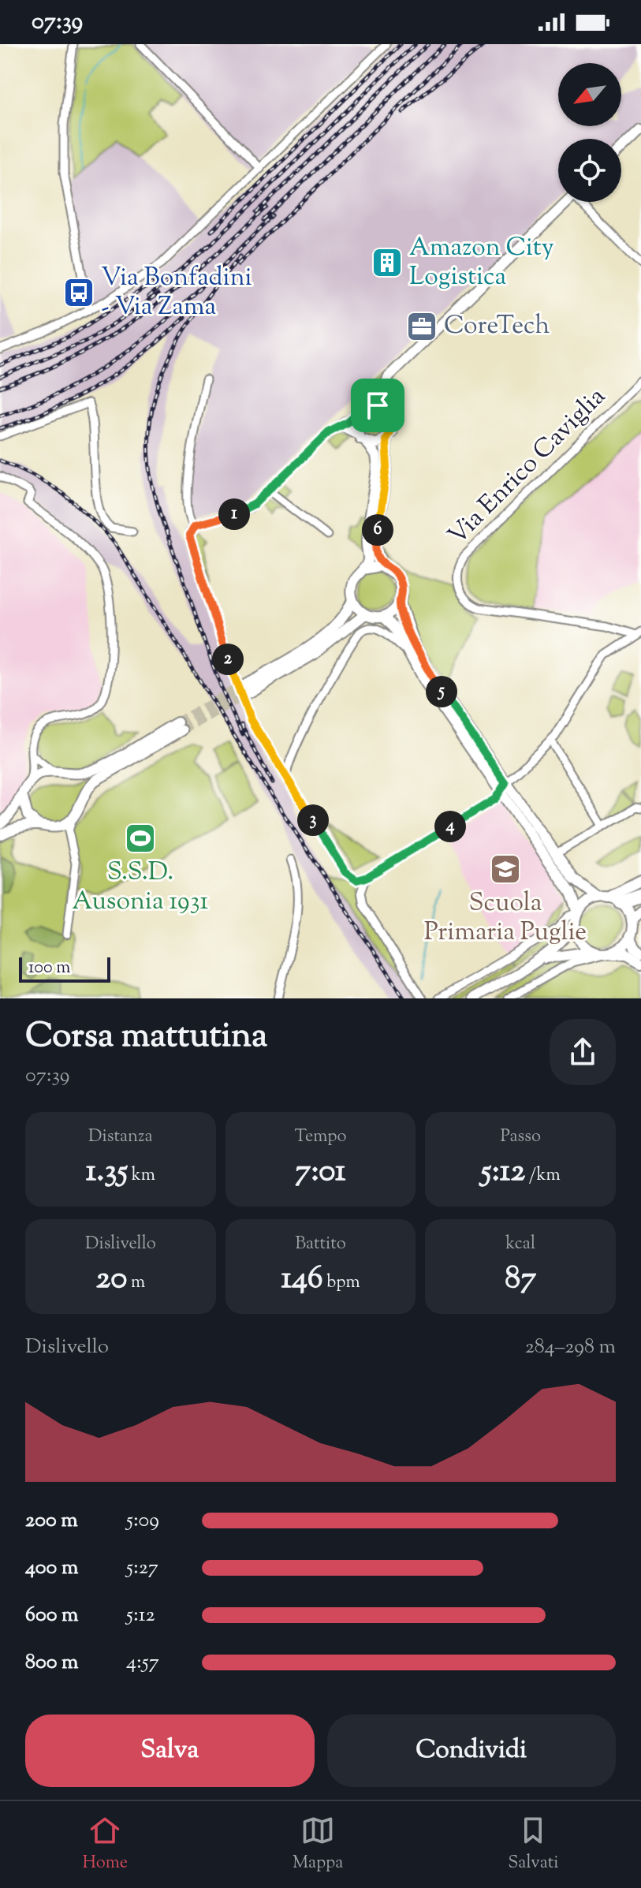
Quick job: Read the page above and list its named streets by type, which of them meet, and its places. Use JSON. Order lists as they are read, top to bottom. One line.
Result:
{"streets":{"street":["Via Enrico Caviglia"]},"places":{"building":["Amazon City Logistica"],"bus stop":["Via Bonfadini - Via Zama"],"office":["CoreTech"],"sports":["S.S.D. Ausonia 1931"],"school or university":["Scuola Primaria Puglie"]},"scale_bar":"100 m","north":"bottom left","page":{"status":"07:39","pins":["1","6","2","5","3","4"],"scale":"100 m","heading":["Corsa mattutina","07:39"],"stats":[["Distanza","1.35 km"],["Tempo","7:01"],["Passo","5:12 /km"],["Dislivello","20 m"],["Battito","146 bpm"],["kcal","87"]],"chart":["Dislivello","284–298 m"],"list":[{"name":"200 m","note":"5:09"},{"name":"400 m","note":"5:27"},{"name":"600 m","note":"5:12"},{"name":"800 m","note":"4:57"}],"buttons":["Salva","Condividi"],"tabs":["Home","Mappa","Salvati"]}}
